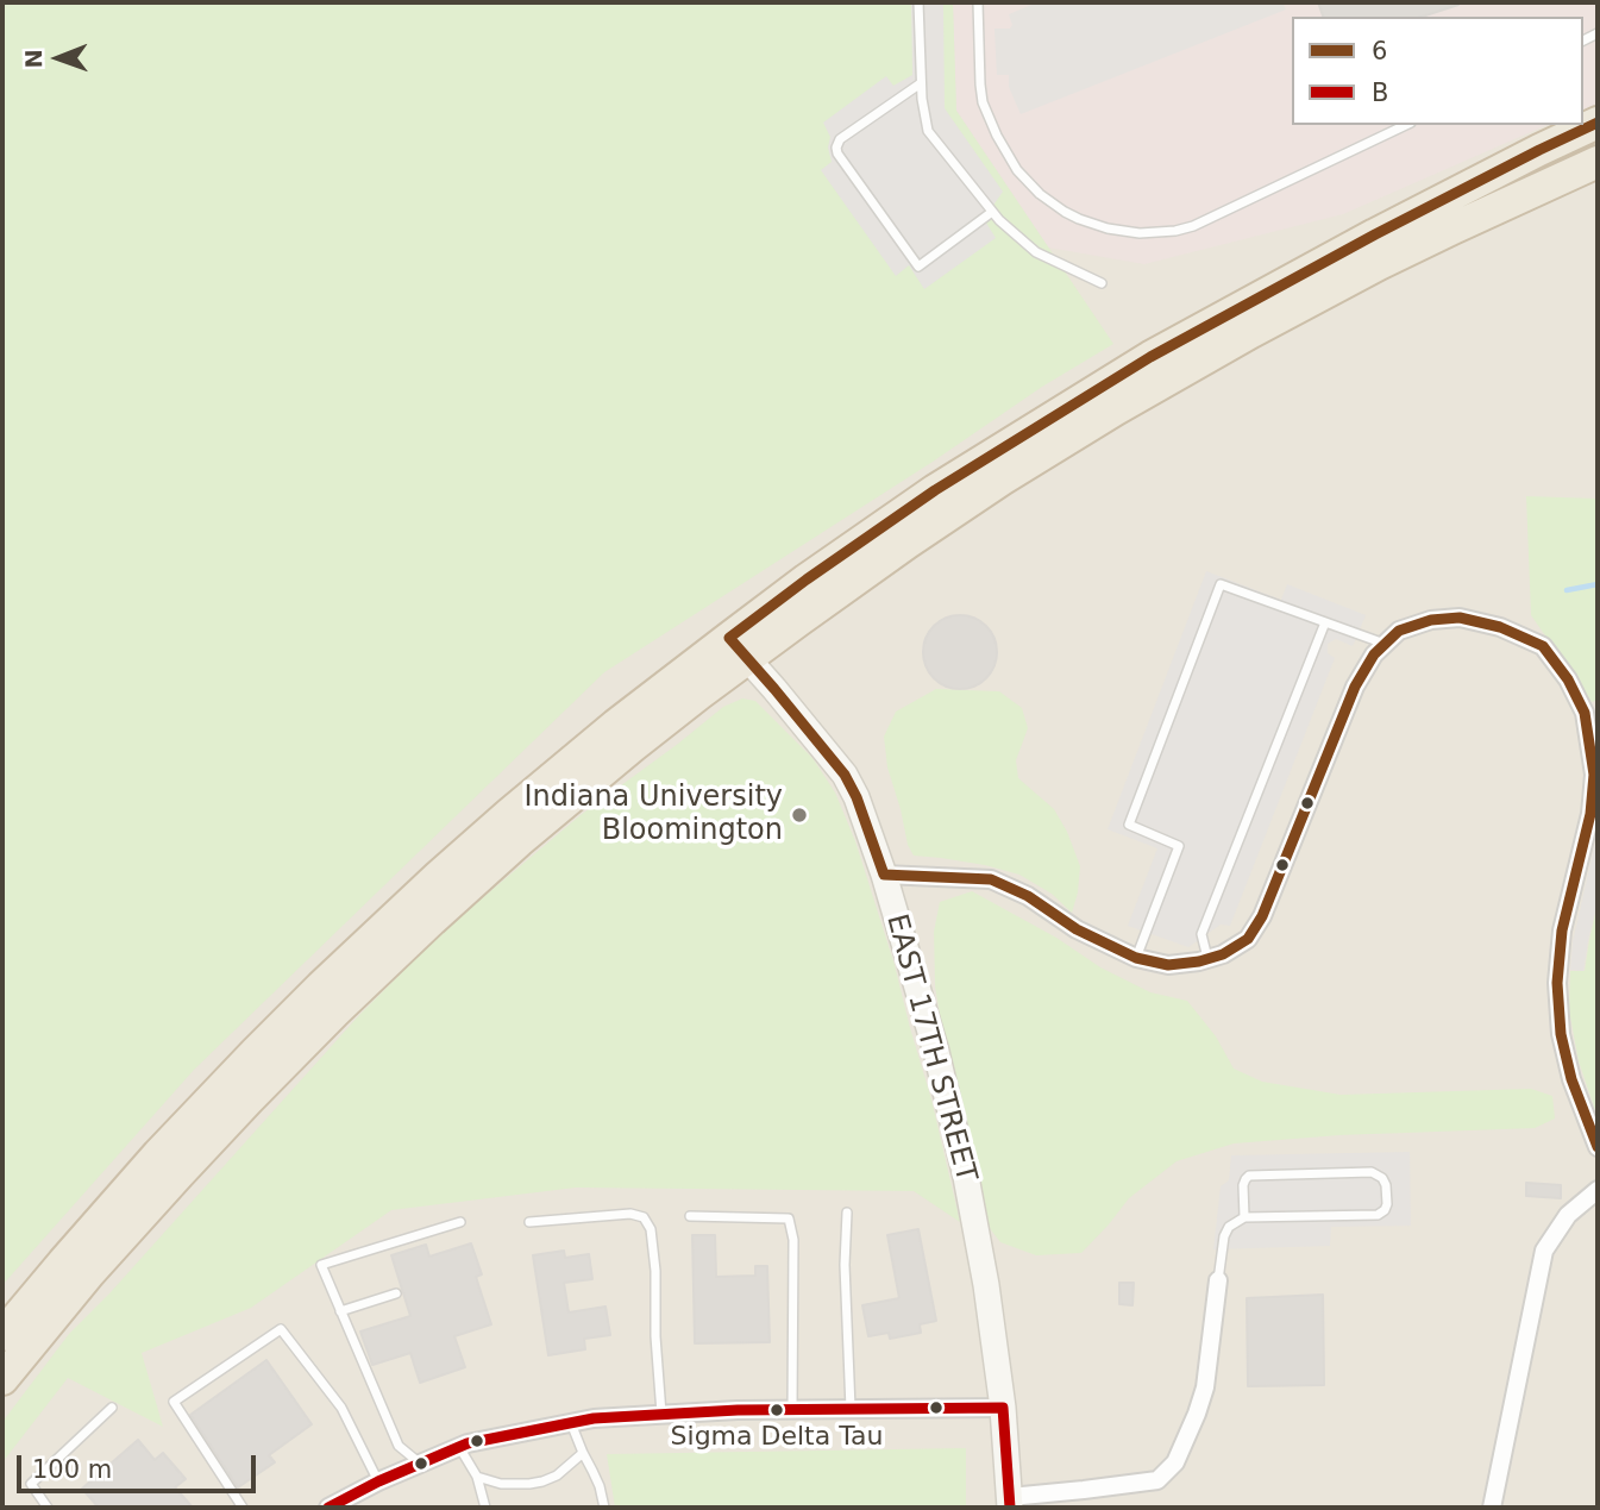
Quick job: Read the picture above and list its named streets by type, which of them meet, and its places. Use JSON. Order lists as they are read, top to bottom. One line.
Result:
{"streets":{"main road":["EAST 17TH STREET"]},"places":["Indiana University Bloomington","Sigma Delta Tau"],"lines":["transit line 6","transit line B"],"legend":["6","B"],"scale_bar":"100 m","north":"left"}
